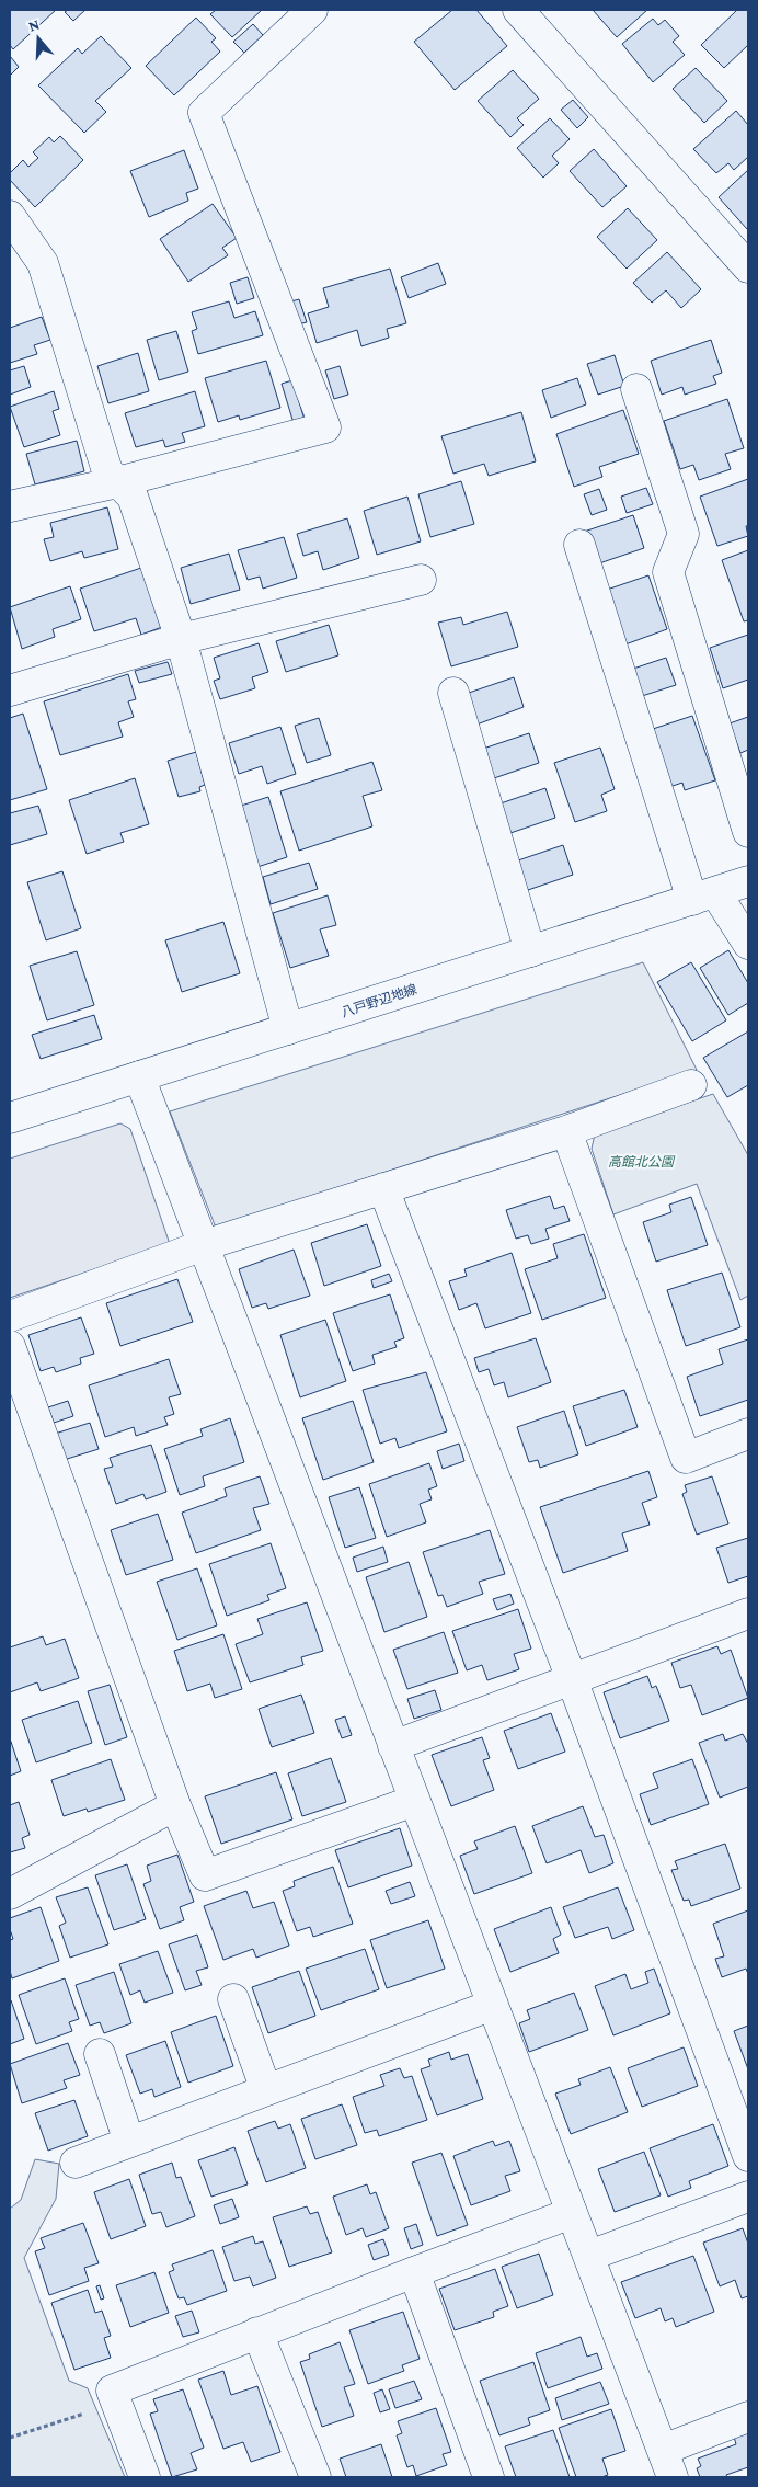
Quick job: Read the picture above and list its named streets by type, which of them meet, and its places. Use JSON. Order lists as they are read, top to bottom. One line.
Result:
{"streets":{"street":["八戸野辺地線"]},"parks":["高館北公園"],"north":"top"}
